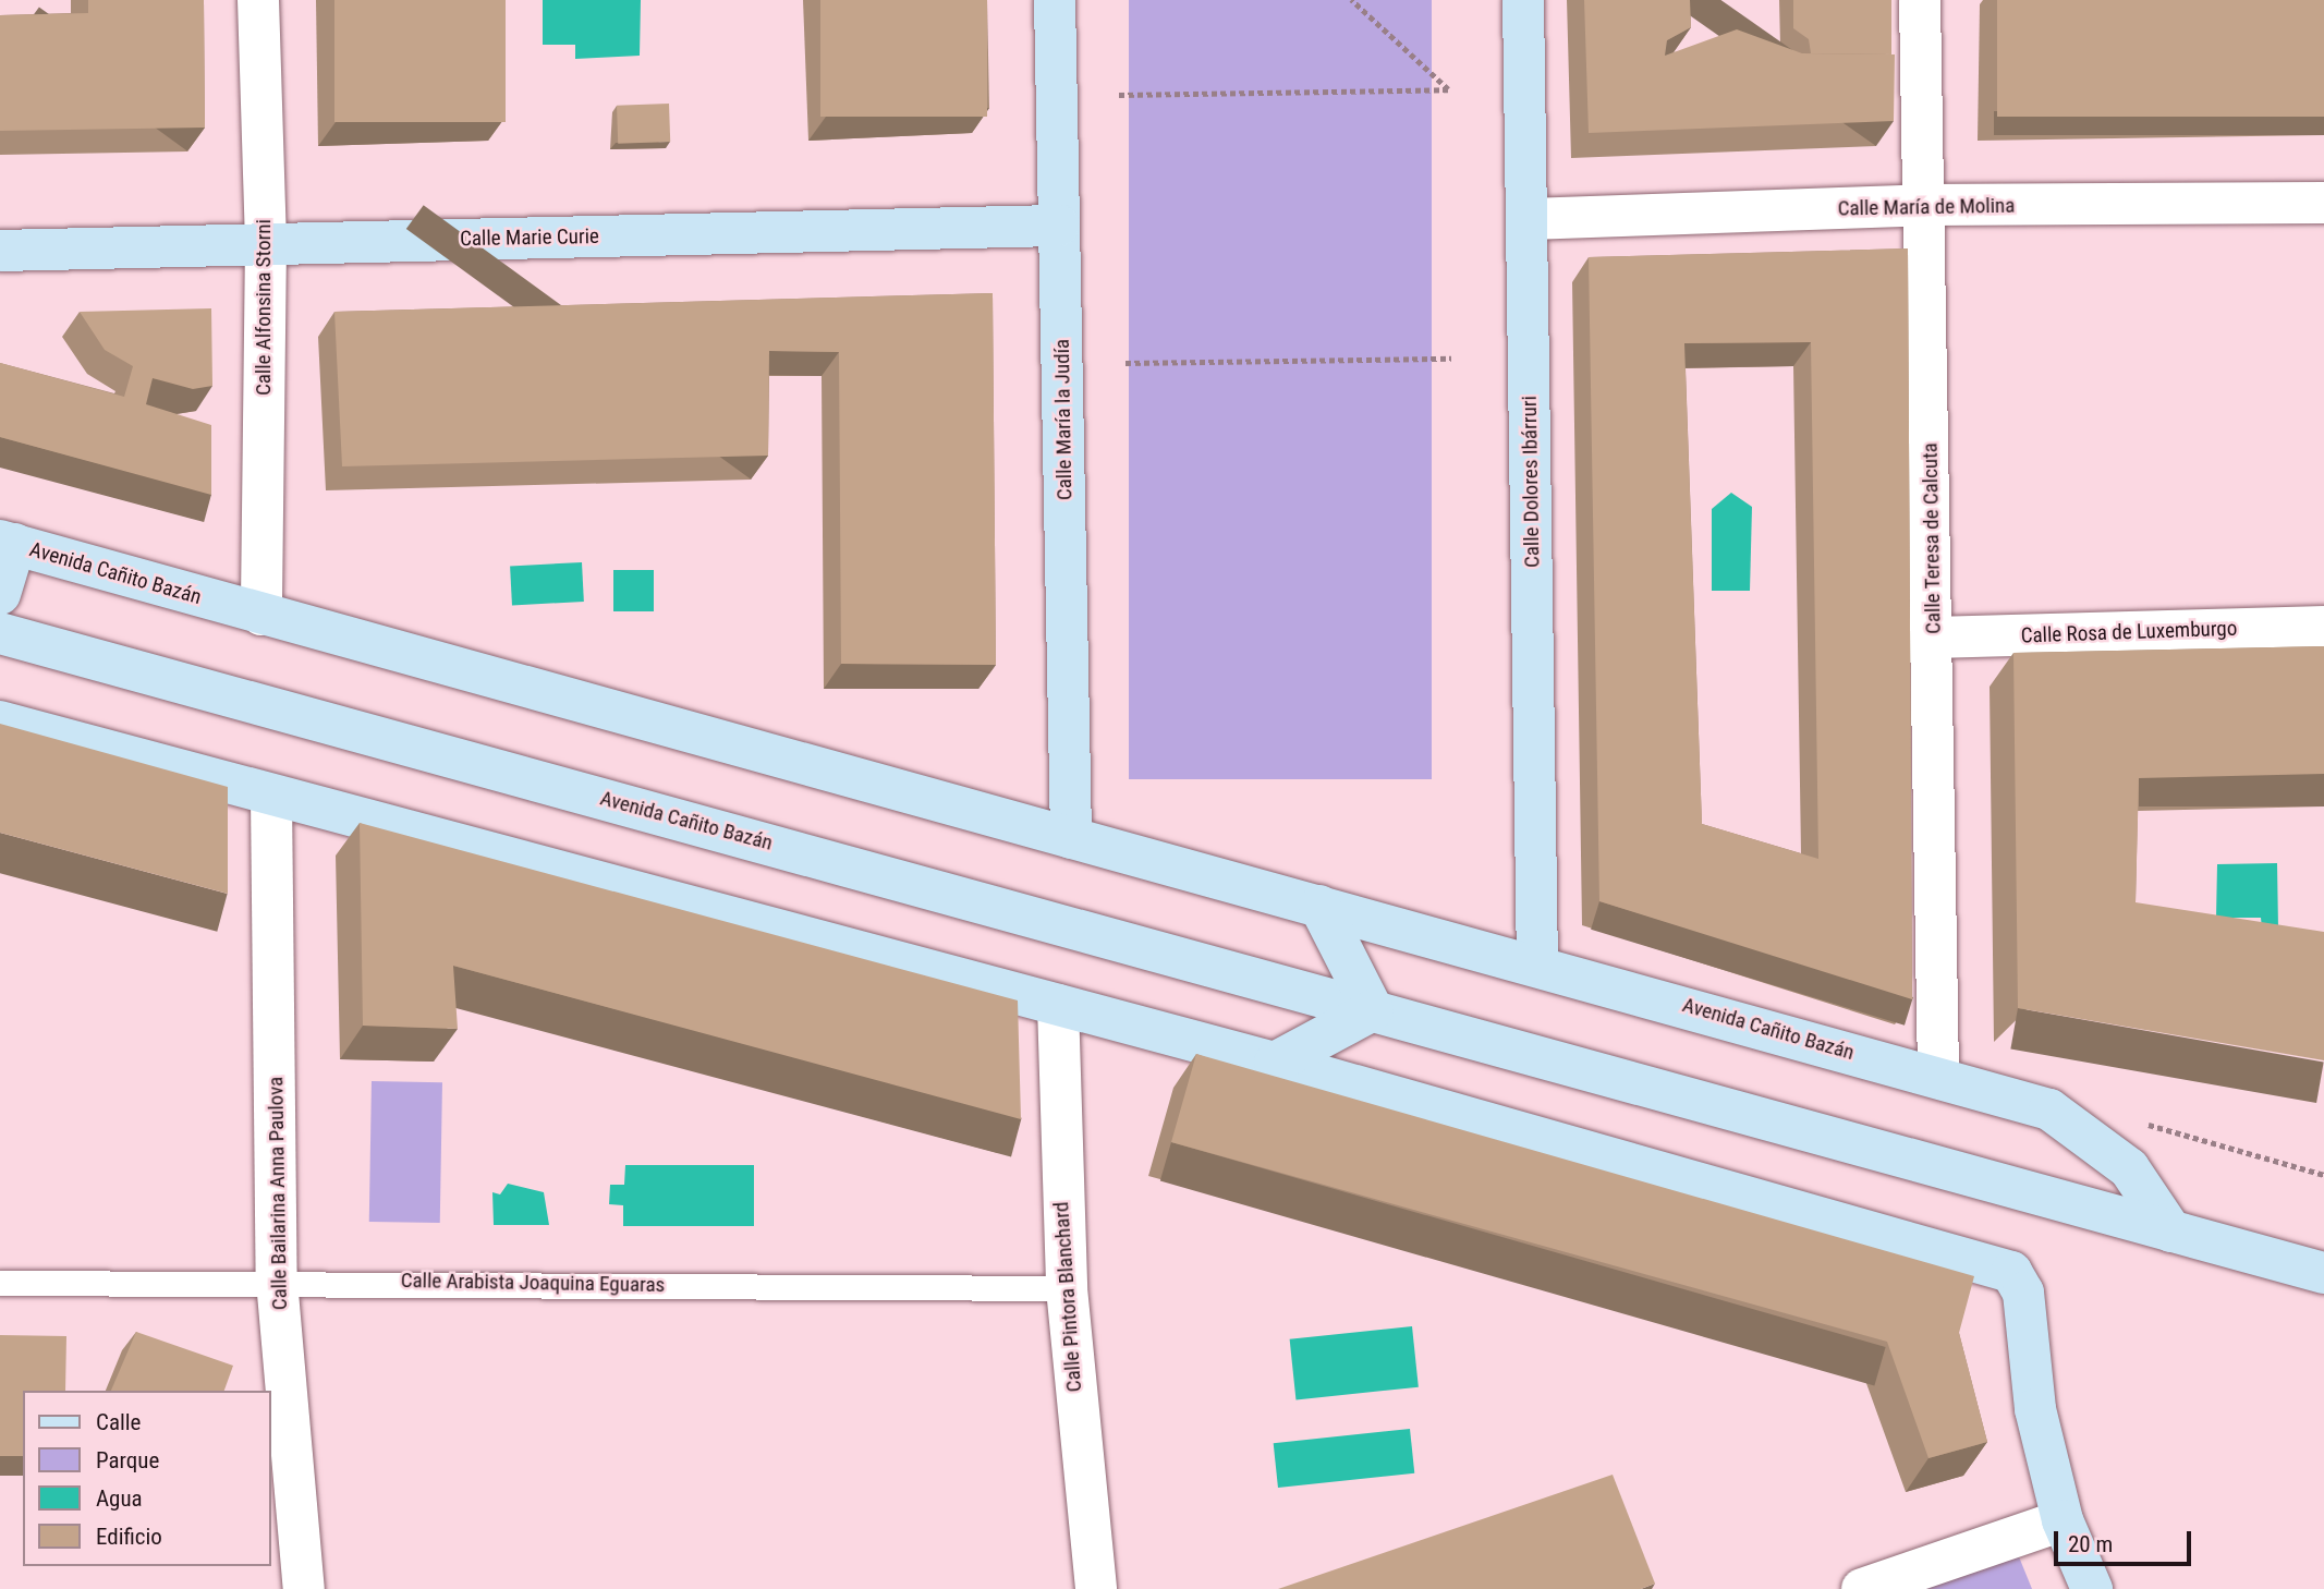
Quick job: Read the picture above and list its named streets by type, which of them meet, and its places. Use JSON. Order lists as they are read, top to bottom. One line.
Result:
{"streets":{"street":["Calle María de Molina","Calle Marie Curie","Calle Alfonsina Storni","Calle María la Judía","Calle Dolores Ibárruri","Calle Teresa de Calcuta","Avenida Cañito Bazán","Calle Rosa de Luxemburgo","Calle Bailarina Anna Paulova","Calle Pintora Blanchard"],"lane":["Calle Arabista Joaquina Eguaras"]},"crossings":[["Calle María de Molina","Calle Dolores Ibárruri"],["Calle María de Molina","Calle Teresa de Calcuta"],["Calle Marie Curie","Calle Alfonsina Storni"],["Calle Marie Curie","Calle María la Judía"],["Calle Alfonsina Storni","Avenida Cañito Bazán"],["Calle María la Judía","Avenida Cañito Bazán"],["Calle Dolores Ibárruri","Avenida Cañito Bazán"],["Calle Teresa de Calcuta","Avenida Cañito Bazán"],["Calle Teresa de Calcuta","Calle Rosa de Luxemburgo"],["Calle Bailarina Anna Paulova","Calle Arabista Joaquina Eguaras"],["Calle Arabista Joaquina Eguaras","Calle Pintora Blanchard"]],"legend":["Calle","Parque","Agua","Edificio"],"scale_bar":"20 m"}
